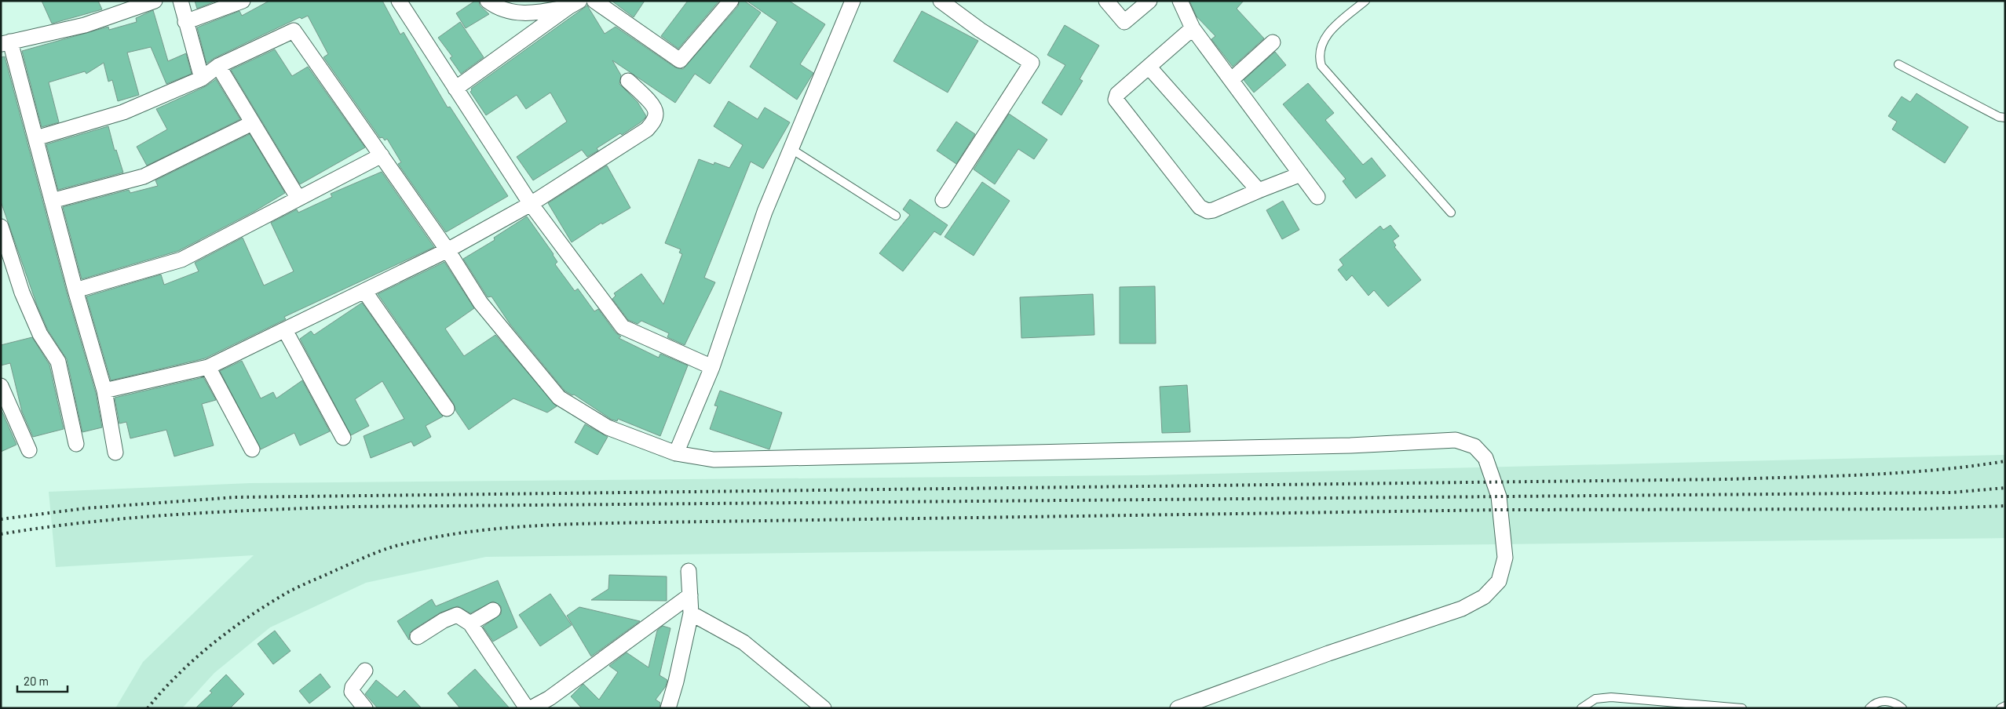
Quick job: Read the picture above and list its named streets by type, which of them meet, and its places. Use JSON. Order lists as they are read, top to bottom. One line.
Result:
{"scale_bar":"20 m"}
